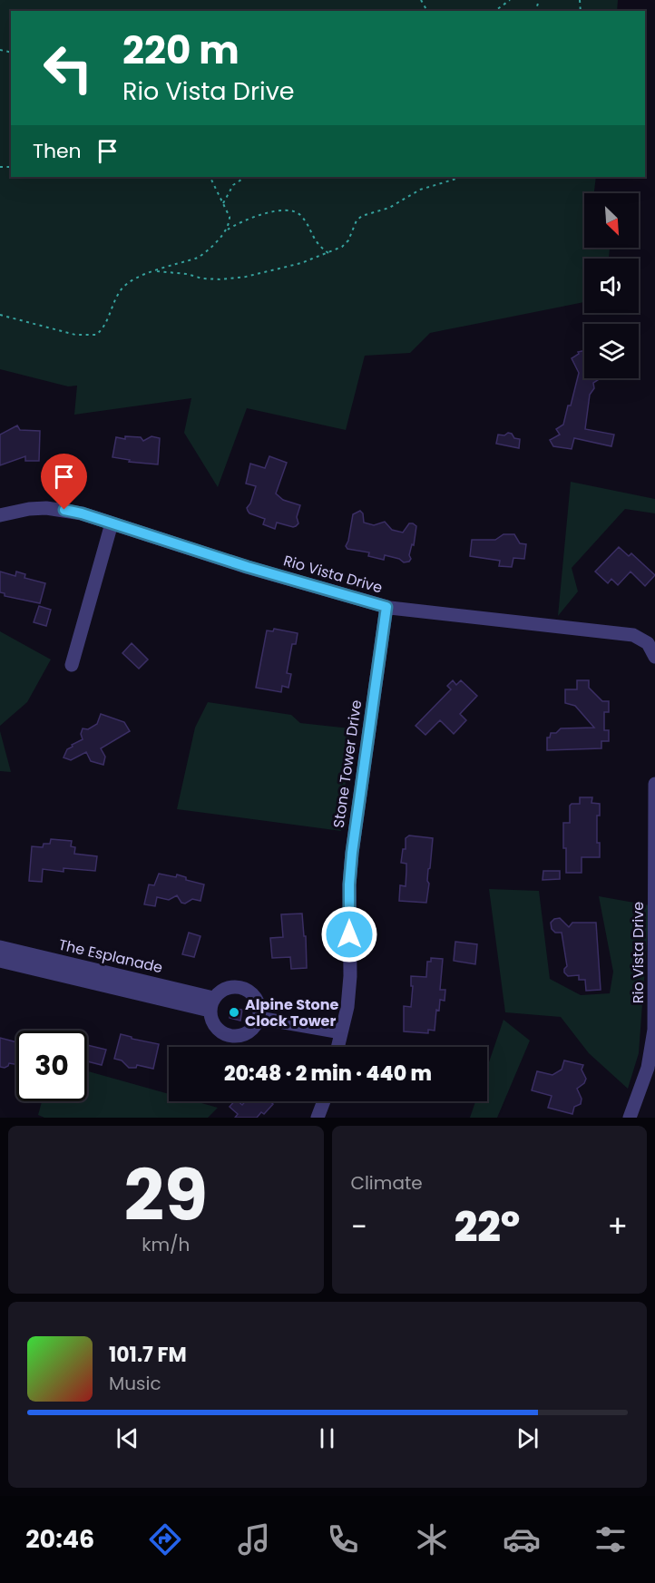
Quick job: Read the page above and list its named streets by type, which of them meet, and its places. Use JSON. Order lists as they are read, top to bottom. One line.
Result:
{"streets":{"street":["Rio Vista Drive","Stone Tower Drive","The Esplanade"]},"crossings":[["Rio Vista Drive","Stone Tower Drive"]],"places":["Alpine Stone Clock Tower"],"north":"bottom right","page":{"turn":["220 m","Rio Vista Drive"],"then":"Then","limit":"30","trip":"20:48 · 2 min · 440 m","tile":[["29","km/h"],"Climate"],"heat":["−","22°","+"],"song":["101.7 FM","Music"],"tabs":"20:46"}}
